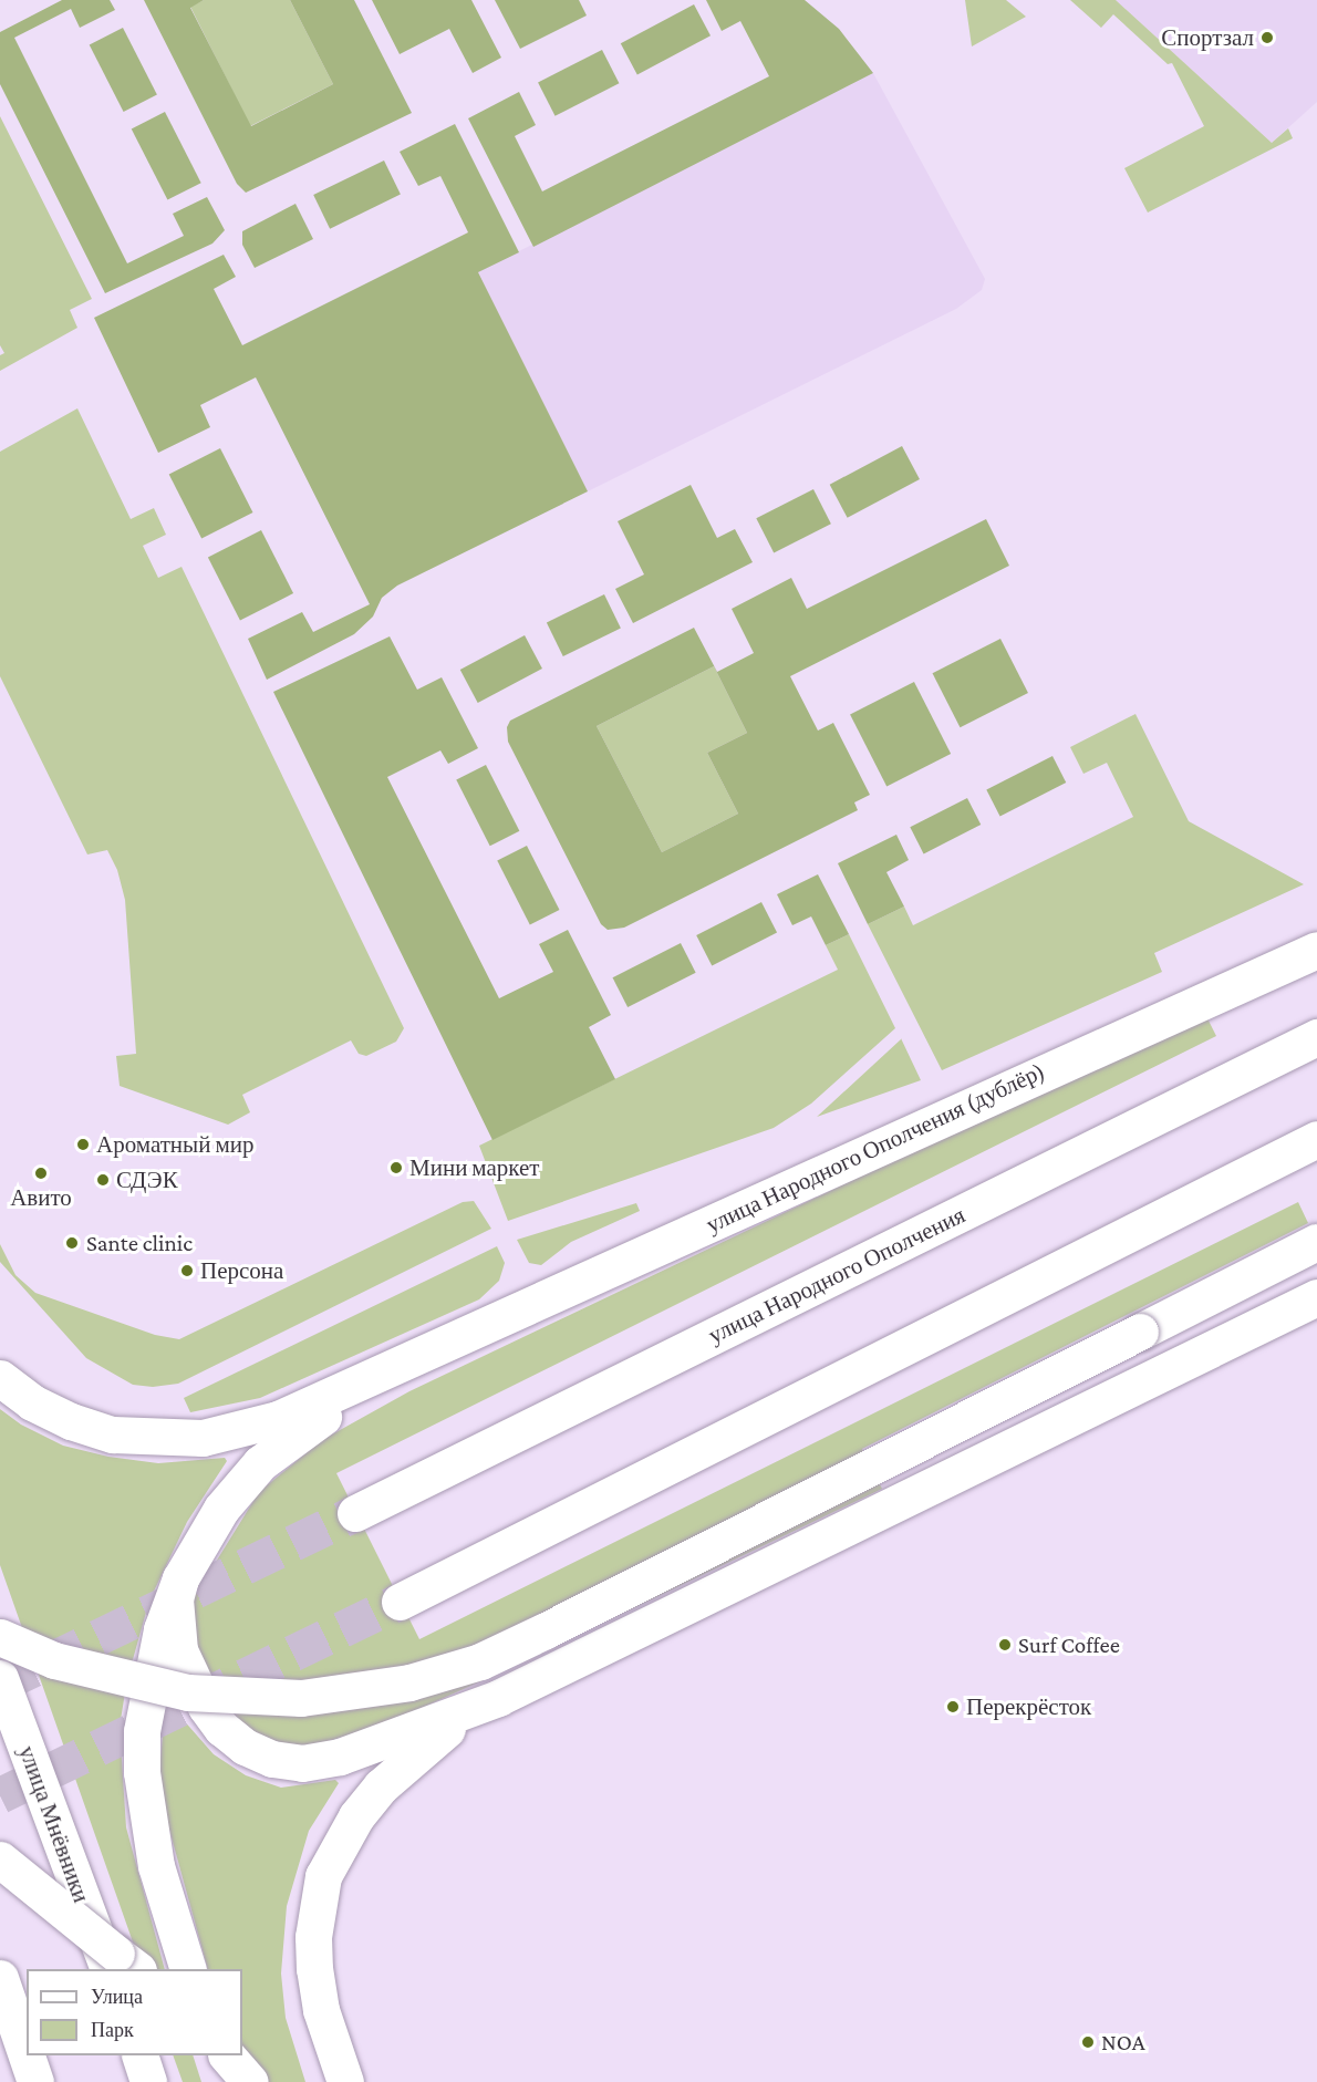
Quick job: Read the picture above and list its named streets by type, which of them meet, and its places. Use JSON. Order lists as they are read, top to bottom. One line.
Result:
{"streets":{"main road":["улица Народного Ополчения (дублёр)","улица Народного Ополчения","улица Мнёвники"]},"places":["Спортзал","Ароматный мир","Мини маркет","Авито","СДЭК","Sante clinic","Персона","Surf Coffee","Перекрёсток","NOA"],"legend":["Улица","Парк"]}
